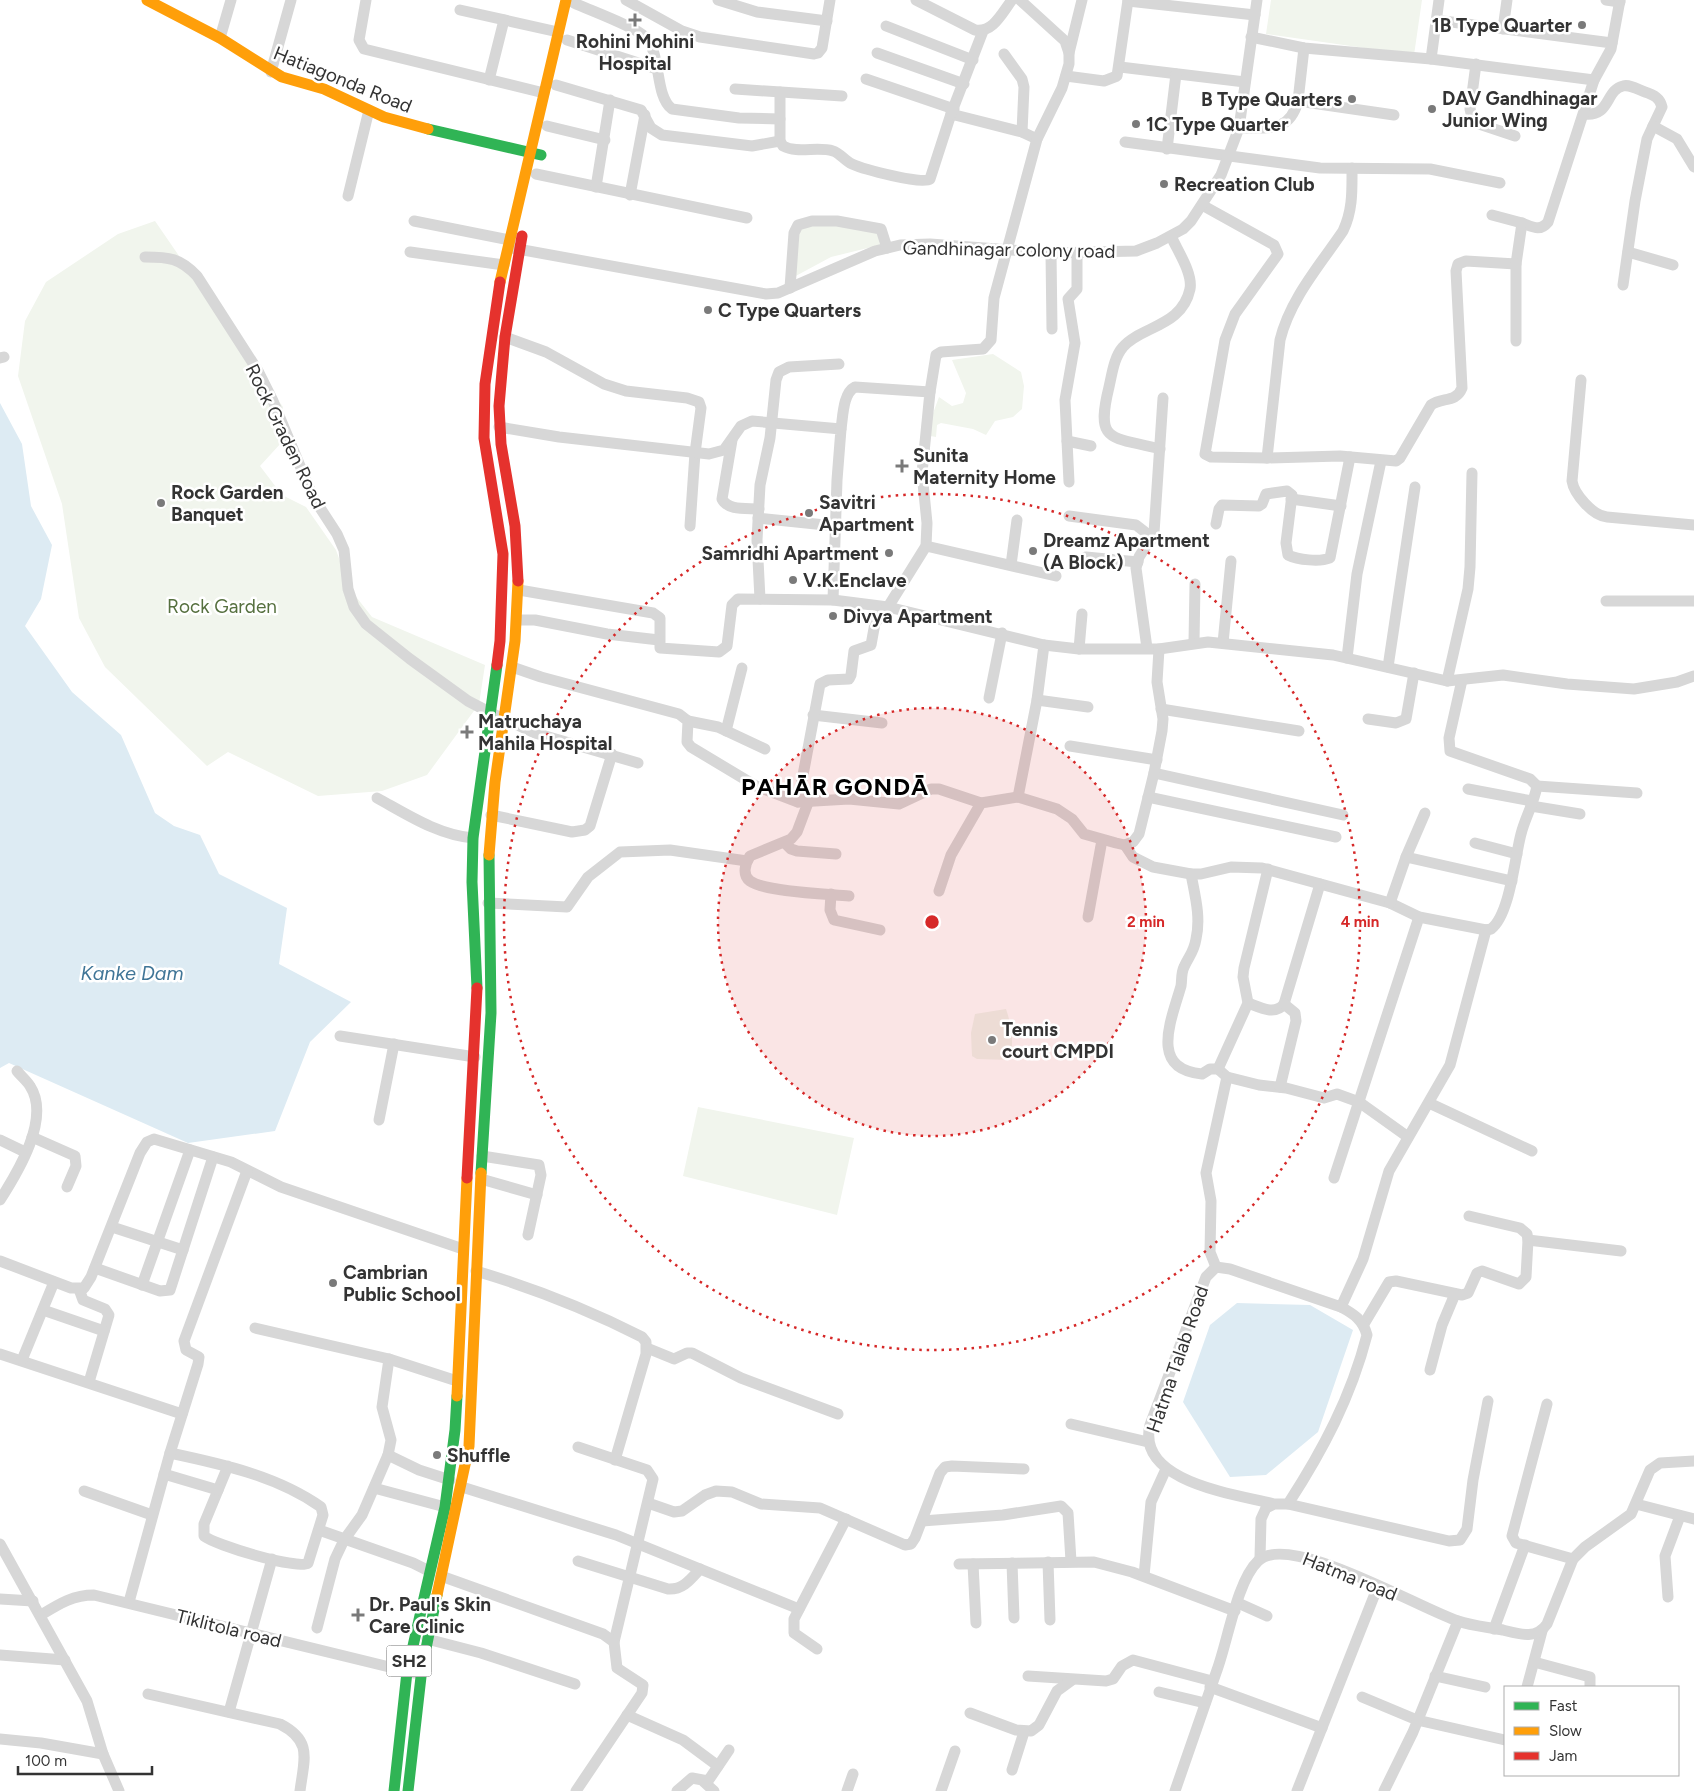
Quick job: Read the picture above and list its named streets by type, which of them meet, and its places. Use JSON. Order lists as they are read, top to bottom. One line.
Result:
{"streets":{"main road":["Hatiagonda Road","SH2"],"street":["Gandhinagar colony road","Rock Graden Road","Hatma Talab Road","Hatma road","Tiklitola road"]},"crossings":[["Hatiagonda Road","SH2"],["Gandhinagar colony road","SH2"],["Rock Graden Road","SH2"],["Tiklitola road","SH2"]],"districts":["PAHĀR GONDĀ"],"water":["Kanke Dam"],"parks":["Rock Garden"],"places":{"health":["Rohini Mohini Hospital","Sunita Maternity Home","Matruchaya Mahila Hospital","Dr. Paul's Skin Care Clinic"],"other":["1B Type Quarter","B Type Quarters","DAV Gandhinagar Junior Wing","1C Type Quarter","Recreation Club","C Type Quarters","Rock Garden Banquet","Savitri Apartment","Dreamz Apartment (A Block)","Samridhi Apartment","V.K.Enclave","Divya Apartment","Tennis court CMPDI","Cambrian Public School","Shuffle"]},"legend":["Fast","Slow","Jam"],"scale_bar":"100 m","rings":["2 min","4 min"]}
